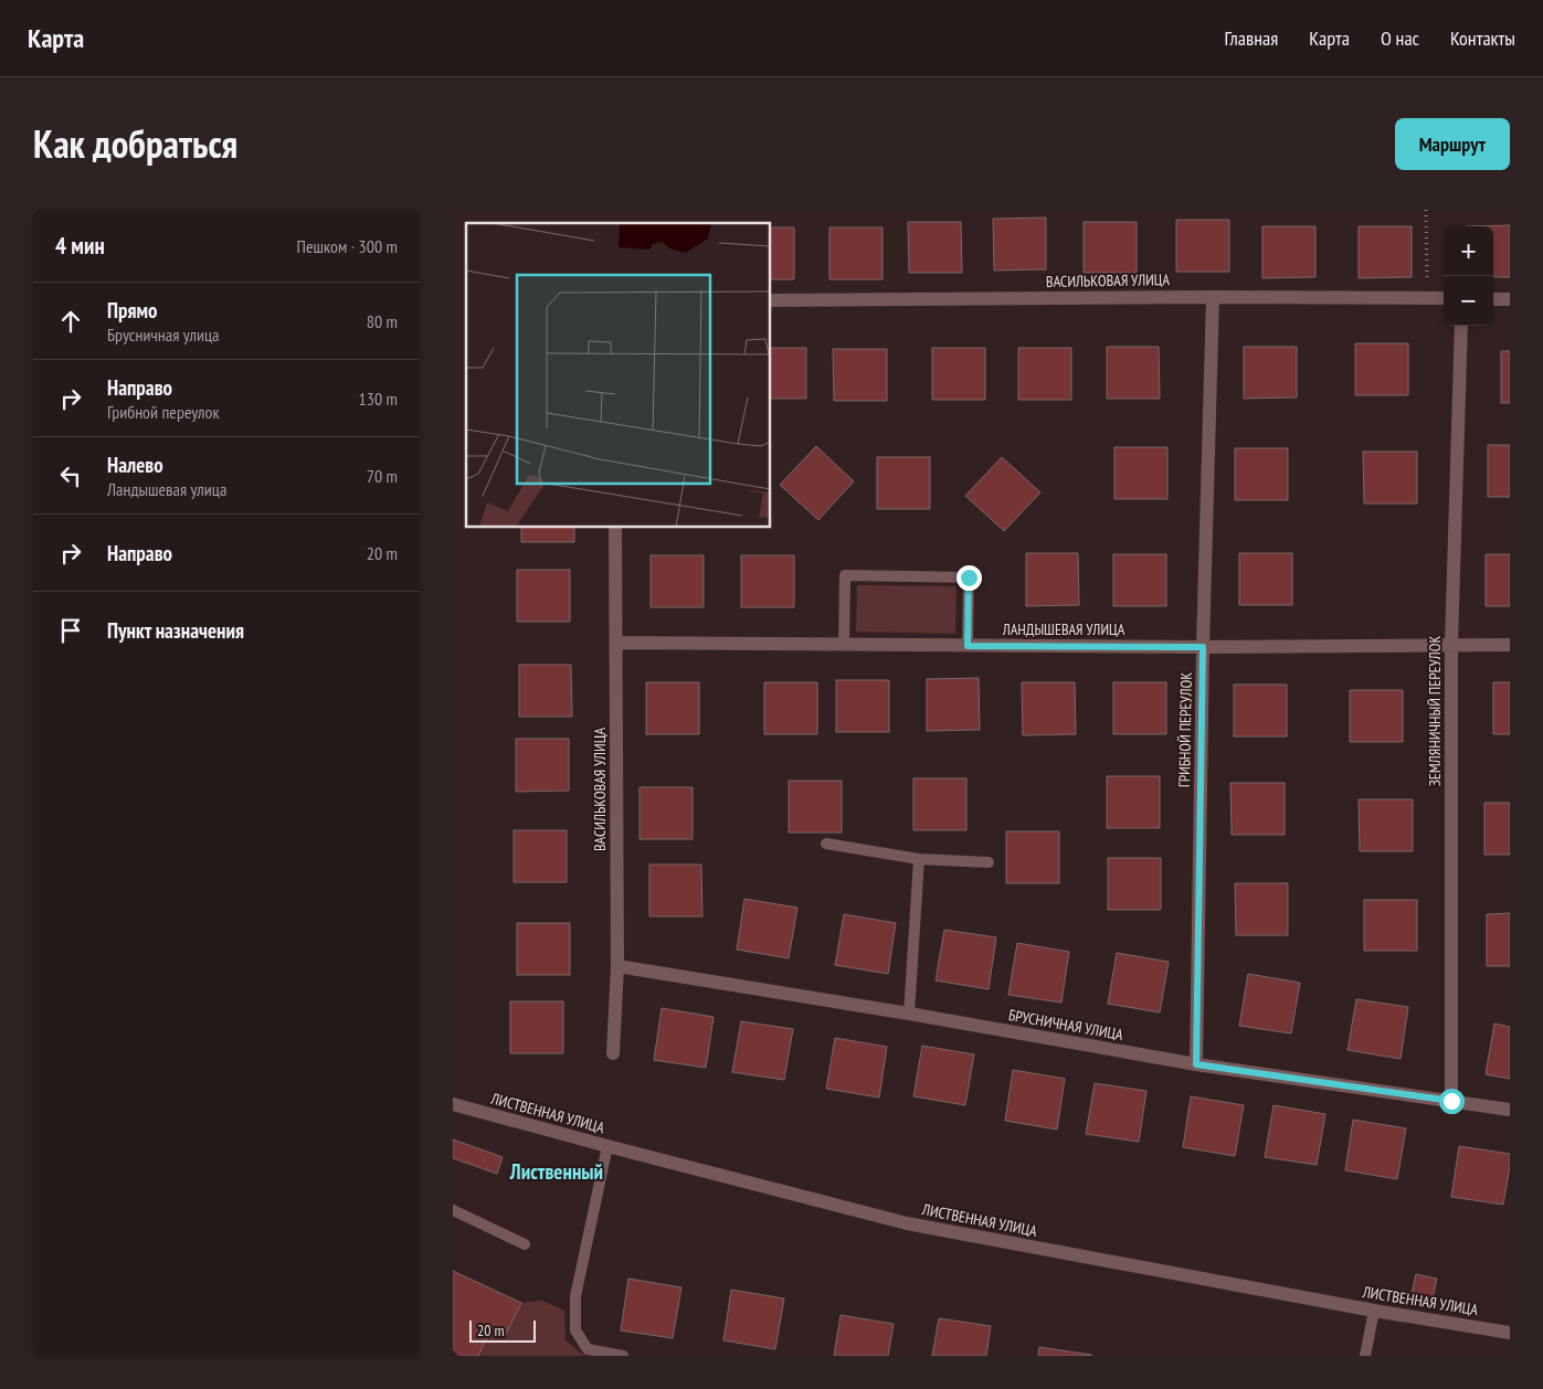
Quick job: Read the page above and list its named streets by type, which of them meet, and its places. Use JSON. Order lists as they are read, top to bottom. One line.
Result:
{"streets":{"street":["ВАСИЛЬКОВАЯ УЛИЦА","ЛАНДЫШЕВАЯ УЛИЦА","ЗЕМЛЯНИЧНЫЙ ПЕРЕУЛОК","ГРИБНОЙ ПЕРЕУЛОК","БРУСНИЧНАЯ УЛИЦА","ЛИСТВЕННАЯ УЛИЦА"]},"crossings":[["ВАСИЛЬКОВАЯ УЛИЦА","ЛАНДЫШЕВАЯ УЛИЦА"],["ВАСИЛЬКОВАЯ УЛИЦА","ГРИБНОЙ ПЕРЕУЛОК"],["ВАСИЛЬКОВАЯ УЛИЦА","БРУСНИЧНАЯ УЛИЦА"],["ЛАНДЫШЕВАЯ УЛИЦА","ЗЕМЛЯНИЧНЫЙ ПЕРЕУЛОК"],["ЛАНДЫШЕВАЯ УЛИЦА","ГРИБНОЙ ПЕРЕУЛОК"],["ЗЕМЛЯНИЧНЫЙ ПЕРЕУЛОК","БРУСНИЧНАЯ УЛИЦА"],["ГРИБНОЙ ПЕРЕУЛОК","БРУСНИЧНАЯ УЛИЦА"]],"districts":["Лиственный"],"scale_bar":"20 m","page":{"header":"Карта","nav":["Главная","Карта","О нас","Контакты"],"title":"Как добраться","buttons":"Маршрут","heading":["4 мин","Пешком · 300 m"],"map_buttons":["+","−"],"list":[["Прямо","Брусничная улица","80 m"],["Направо","Грибной переулок","130 m"],["Налево","Ландышевая улица","70 m"],["Направо","20 m"],"Пункт назначения"],"scale":"20 m"}}
